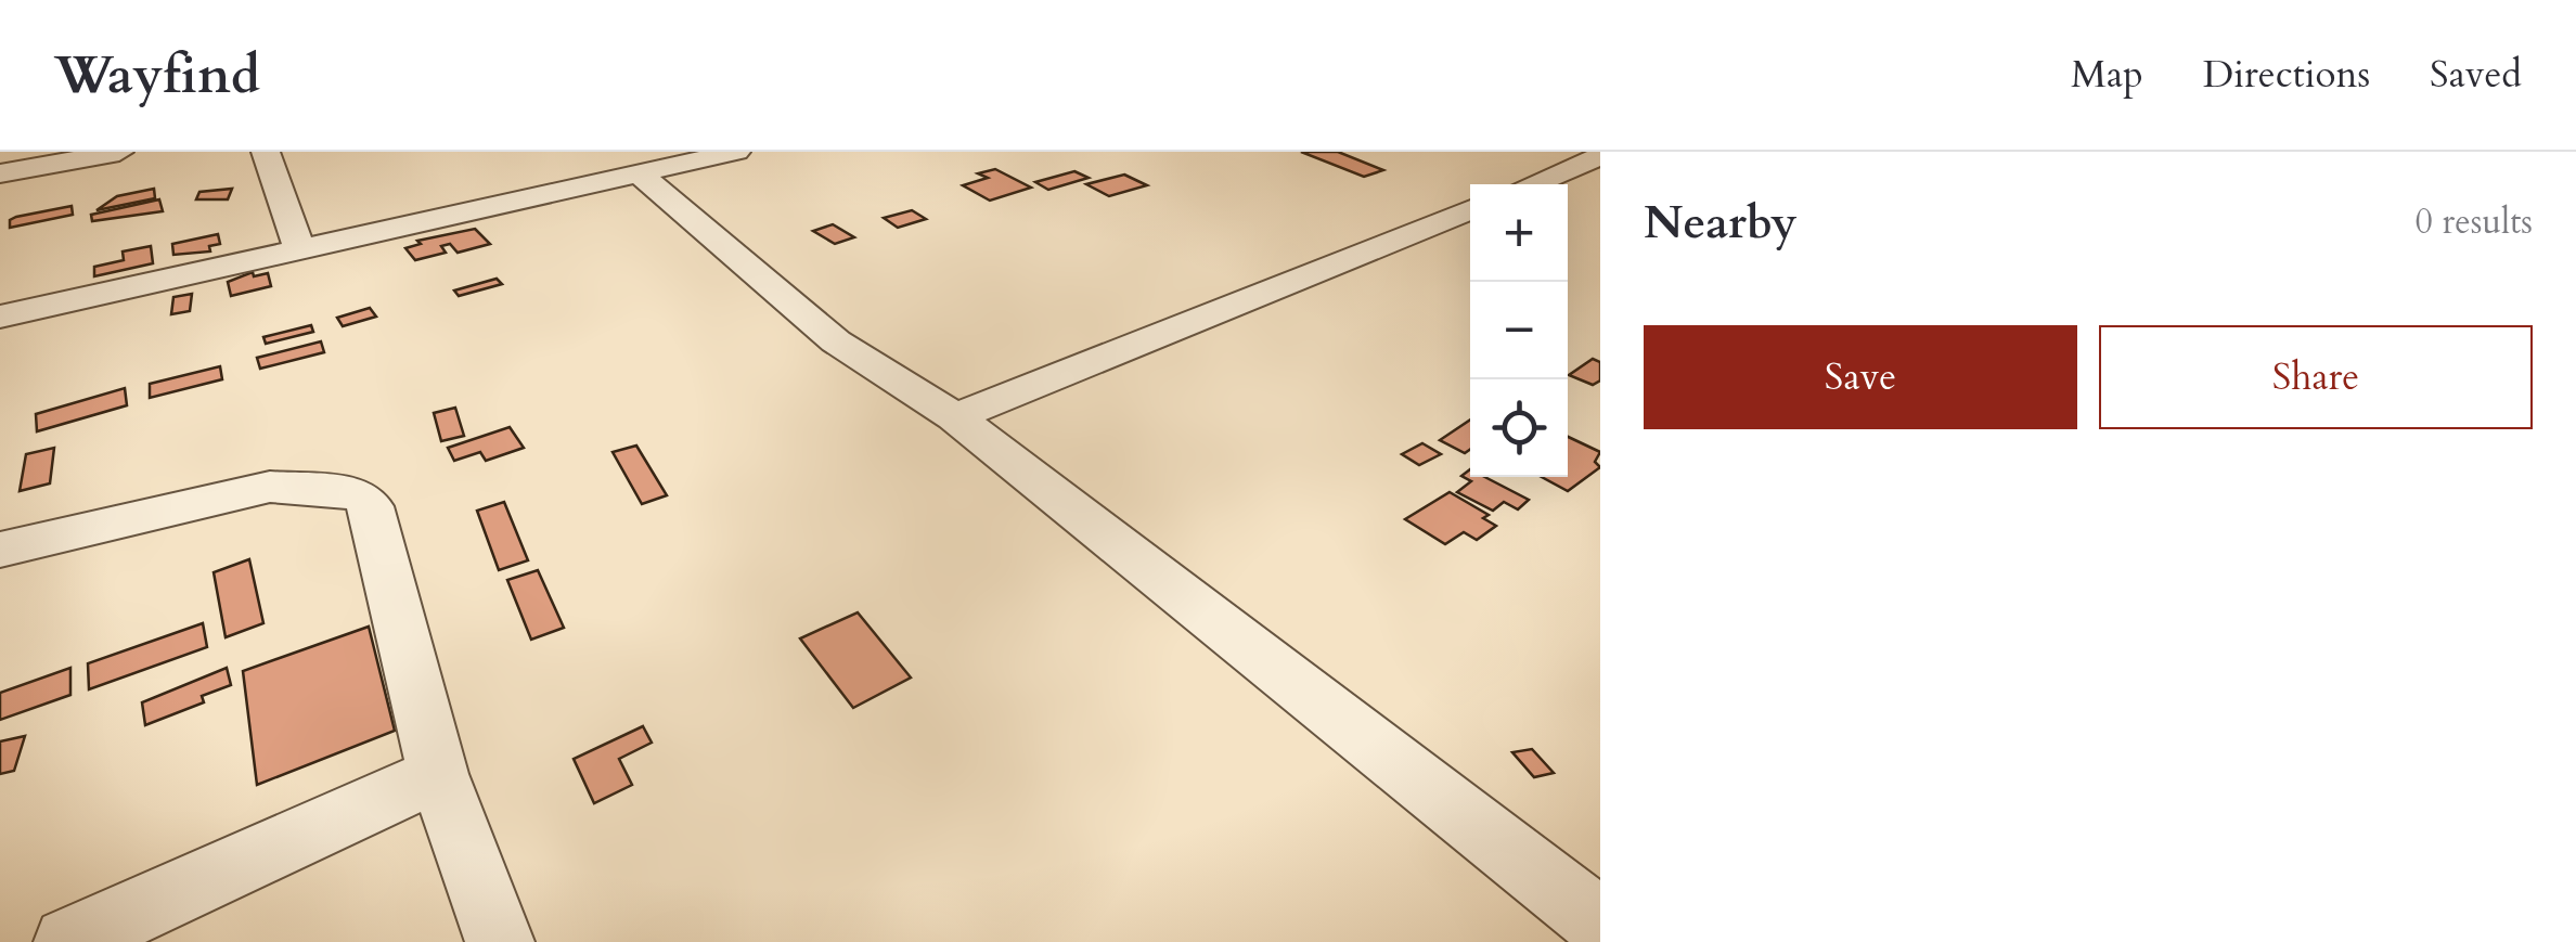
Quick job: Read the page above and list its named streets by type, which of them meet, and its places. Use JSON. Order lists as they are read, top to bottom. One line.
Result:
{"page":{"header":"Wayfind","nav":["Map","Directions","Saved"],"heading":["Nearby","0 results"],"map_buttons":["+","−"],"buttons":["Save","Share"]}}
